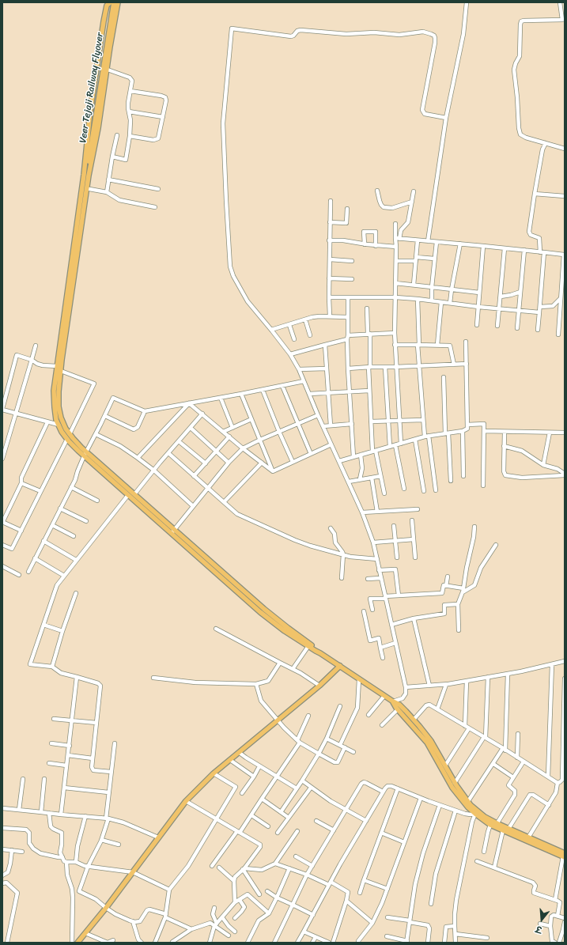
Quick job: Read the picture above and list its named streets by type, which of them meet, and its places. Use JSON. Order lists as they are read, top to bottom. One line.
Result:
{"streets":{"main road":["Veer Tejaji Railway Flyover"]},"north":"bottom"}
